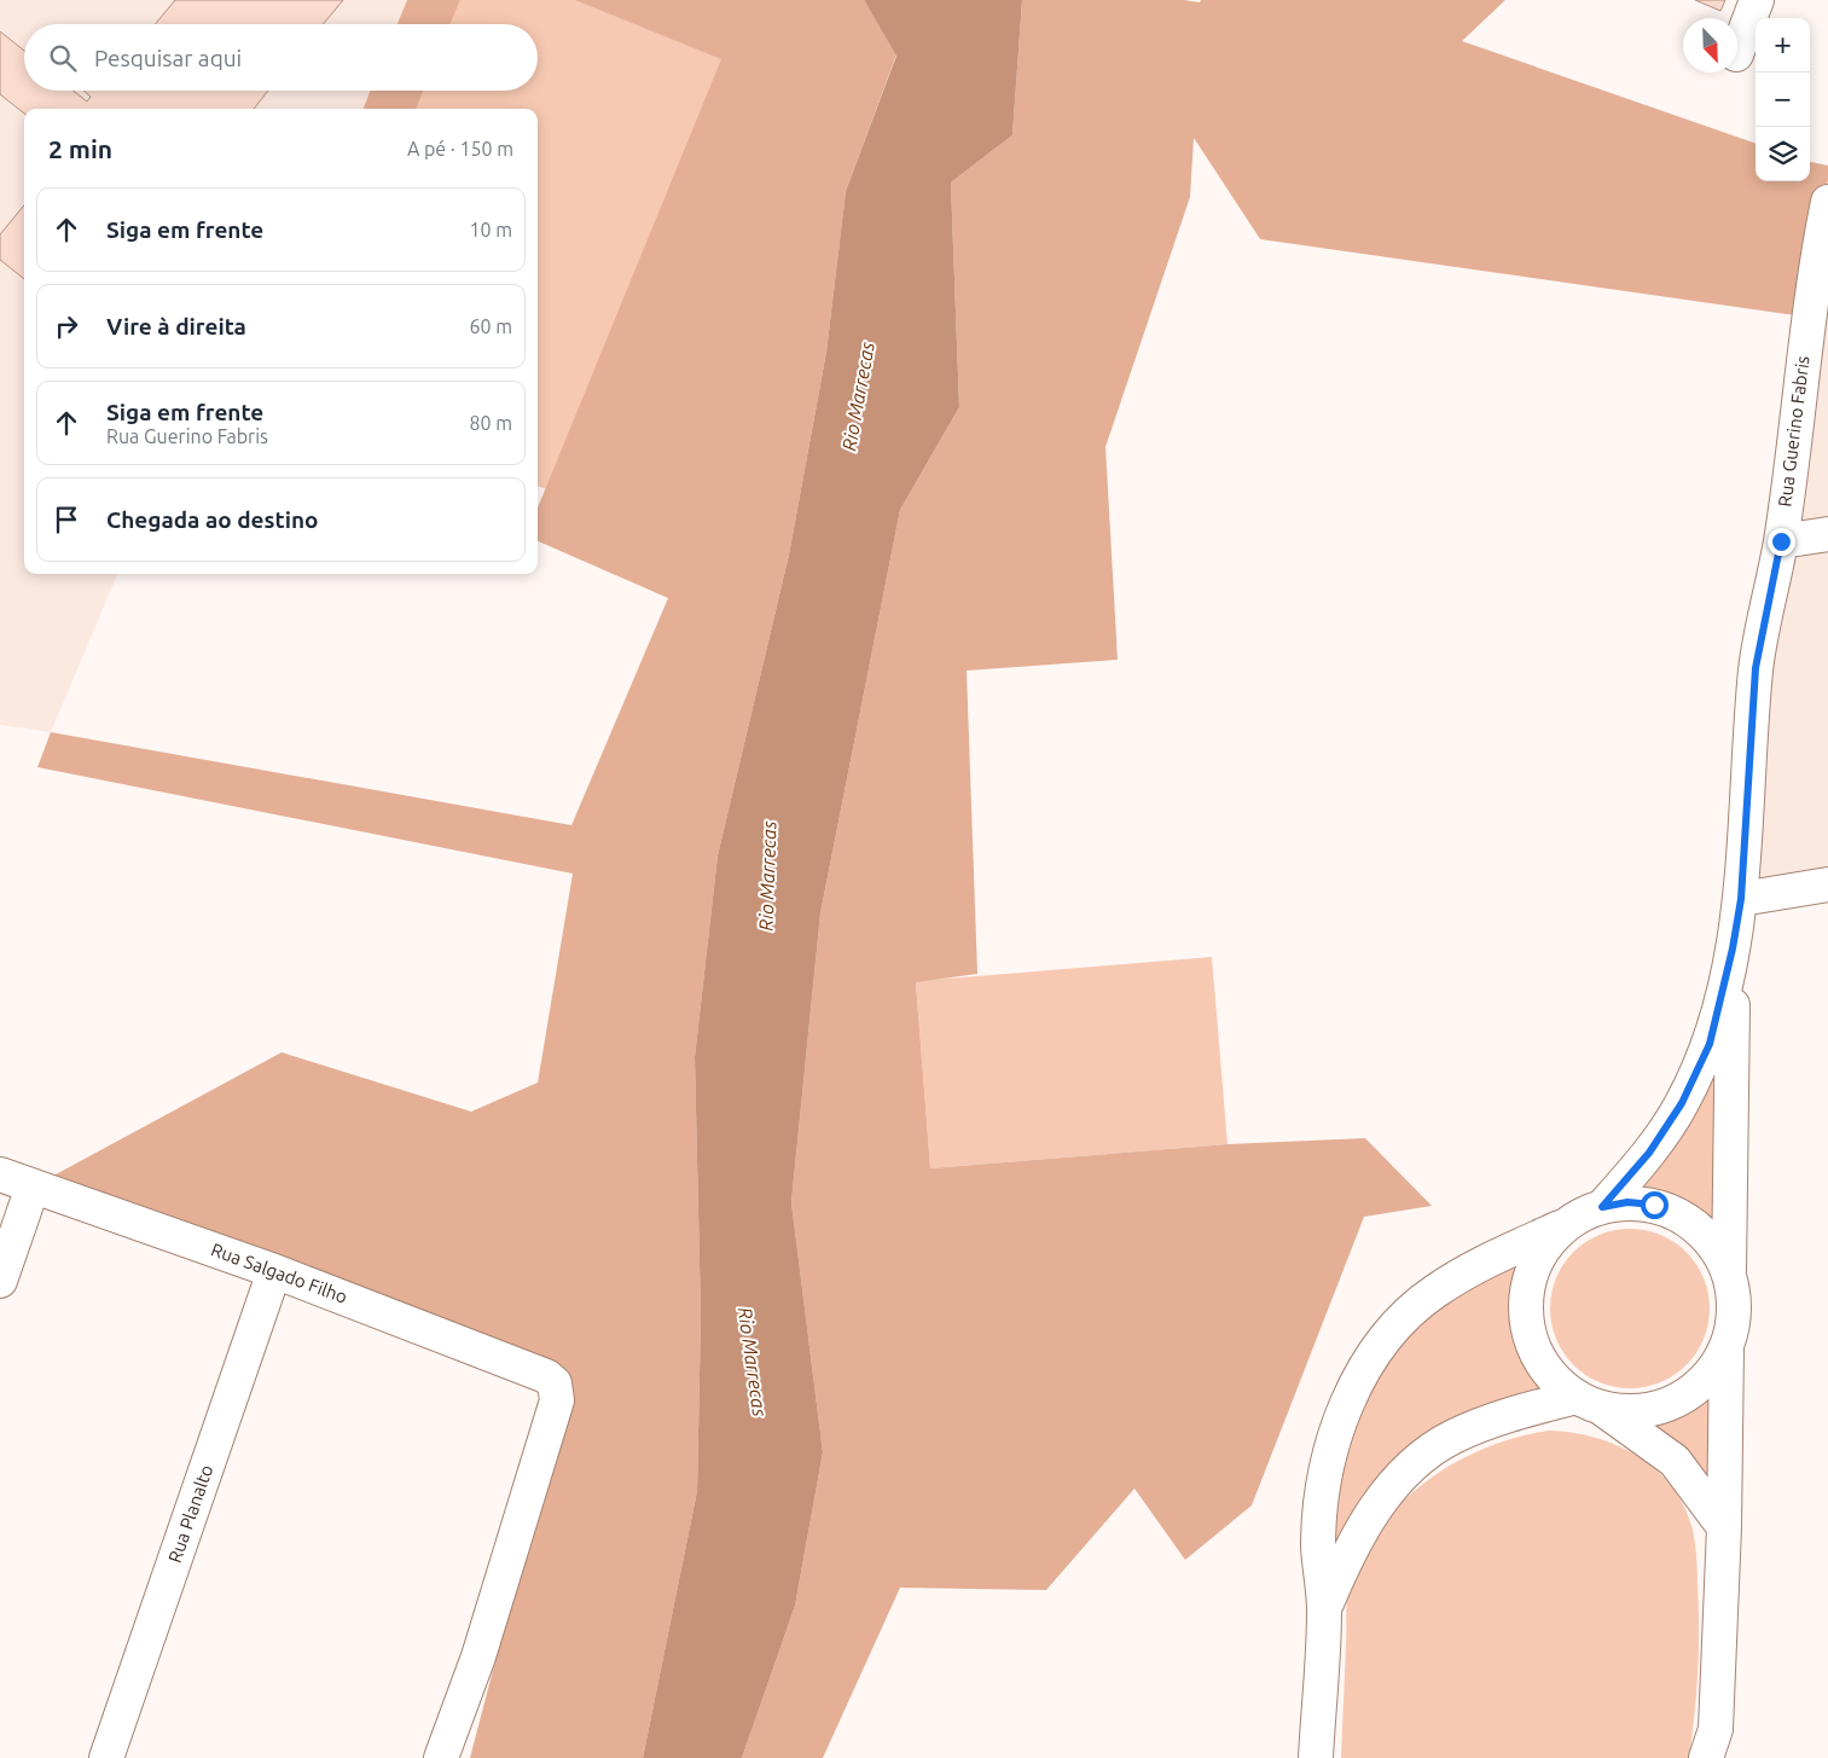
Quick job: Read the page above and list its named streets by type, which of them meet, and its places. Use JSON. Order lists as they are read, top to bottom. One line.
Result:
{"streets":{"street":["Rua Guerino Fabris","Rua Salgado Filho","Rua Planalto"]},"crossings":[["Rua Salgado Filho","Rua Planalto"]],"water":["Rio Marrecas"],"north":"bottom right","page":{"map_buttons":["+","−"],"search":"Pesquisar aqui","heading":["2 min","A pé · 150 m"],"list":[["Siga em frente","10 m"],["Vire à direita","60 m"],["Siga em frente","Rua Guerino Fabris","80 m"],"Chegada ao destino"]}}
